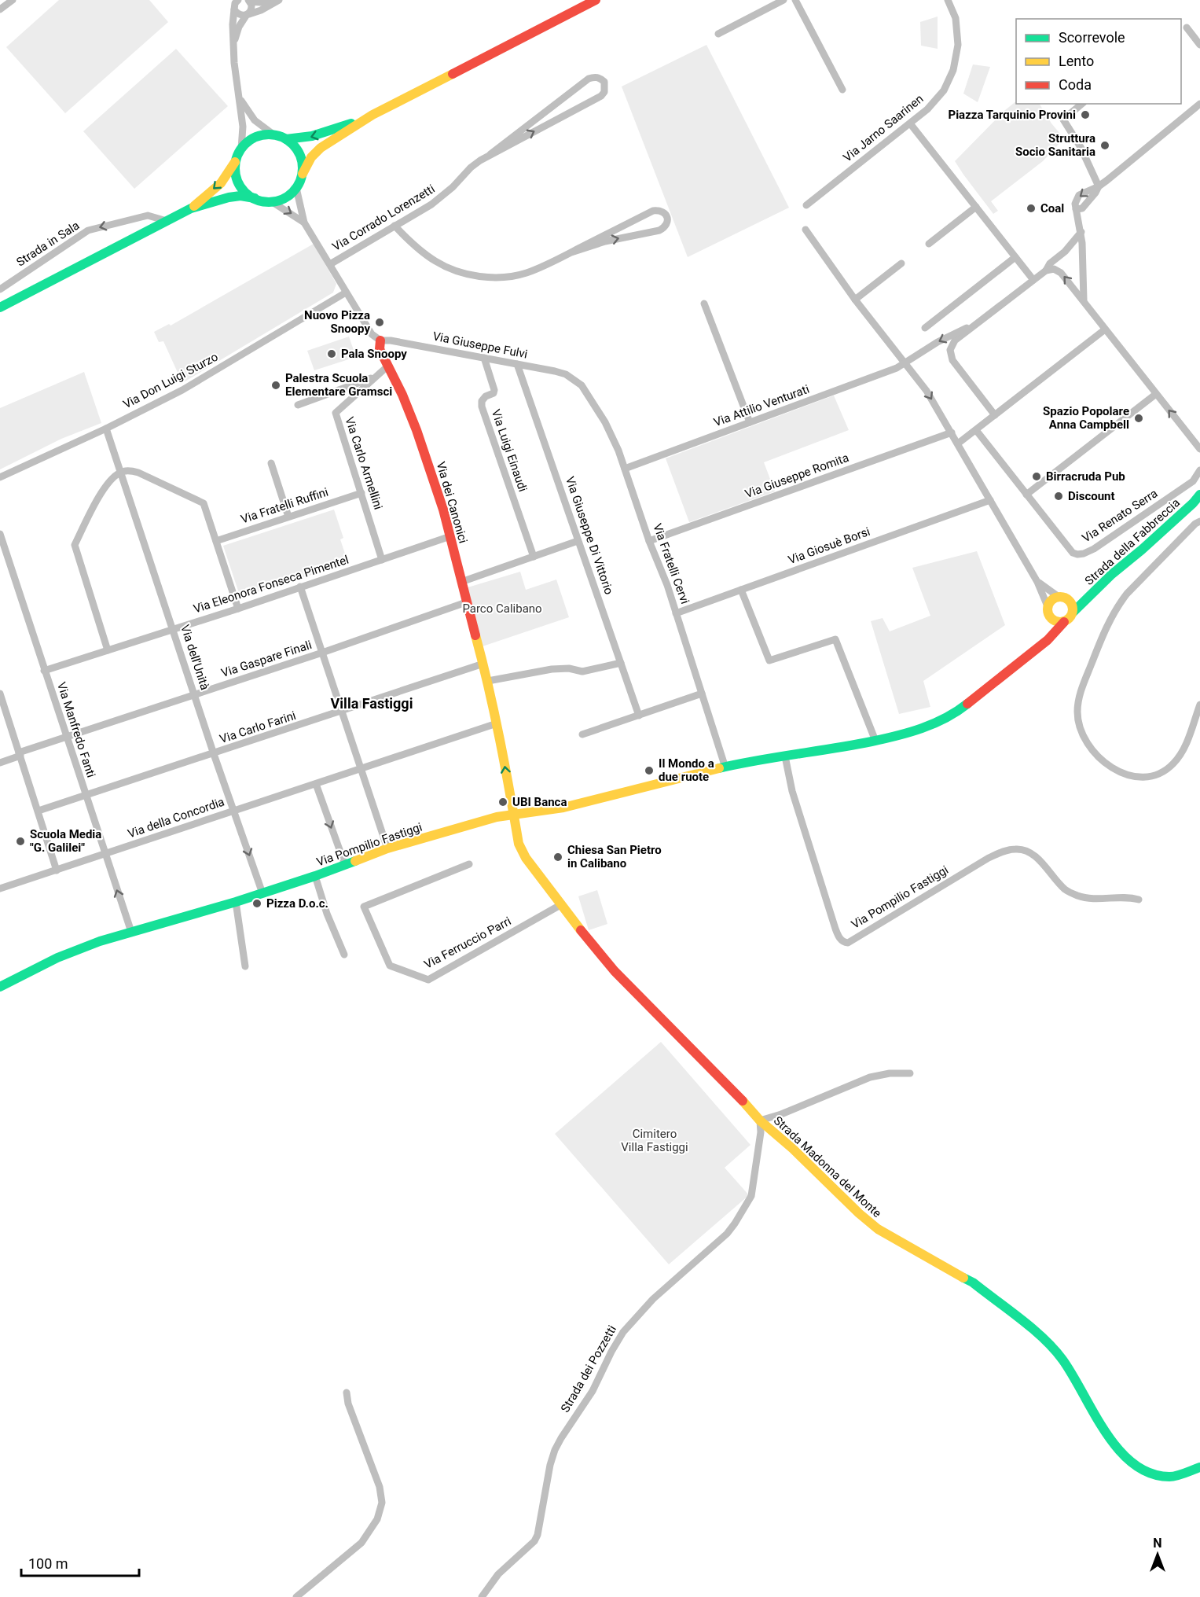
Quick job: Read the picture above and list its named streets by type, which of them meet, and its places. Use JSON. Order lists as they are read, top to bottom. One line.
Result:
{"streets":{"street":["Via Jarno Saarinen","Via Corrado Lorenzetti","Strada in Sala","Via Giuseppe Fulvi","Via Don Luigi Sturzo","Via Attilio Venturati","Via Luigi Einaudi","Via Carlo Armellini","Via Giuseppe Romita","Via dei Canonici","Via Fratelli Ruffini","Via Renato Serra","Via Giuseppe Di Vittorio","Strada della Fabbreccia","Via Giosuè Borsi","Via Fratelli Cervi","Via Eleonora Fonseca Pimentel","Via dell'Unità","Via Gaspare Finali","Via Carlo Farini","Via Manfredo Fanti","Via della Concordia","Via Pompilio Fastiggi","Via Ferruccio Parri","Strada Madonna del Monte","Strada dei Pozzetti"]},"crossings":[["Via Corrado Lorenzetti","Via dei Canonici"],["Via Giuseppe Fulvi","Via Luigi Einaudi"],["Via Giuseppe Fulvi","Via dei Canonici"],["Via Giuseppe Fulvi","Via Giuseppe Di Vittorio"],["Via Giuseppe Fulvi","Via Fratelli Cervi"],["Via Don Luigi Sturzo","Via dei Canonici"],["Via Don Luigi Sturzo","Via dell'Unità"],["Via Attilio Venturati","Via Fratelli Cervi"],["Via Carlo Armellini","Via dei Canonici"],["Via Carlo Armellini","Via Fratelli Ruffini"],["Via Carlo Armellini","Via Eleonora Fonseca Pimentel"],["Via Giuseppe Romita","Via Fratelli Cervi"],["Via dei Canonici","Via Eleonora Fonseca Pimentel"],["Via dei Canonici","Via Gaspare Finali"],["Via dei Canonici","Via Carlo Farini"],["Via dei Canonici","Via della Concordia"],["Via dei Canonici","Via Pompilio Fastiggi"],["Via dei Canonici","Strada Madonna del Monte"],["Strada della Fabbreccia","Via Pompilio Fastiggi"],["Via Giosuè Borsi","Via Fratelli Cervi"],["Via Fratelli Cervi","Via Pompilio Fastiggi"],["Via Eleonora Fonseca Pimentel","Via dell'Unità"],["Via Eleonora Fonseca Pimentel","Via Manfredo Fanti"],["Via dell'Unità","Via Gaspare Finali"],["Via dell'Unità","Via Carlo Farini"],["Via dell'Unità","Via della Concordia"],["Via dell'Unità","Via Pompilio Fastiggi"],["Via Gaspare Finali","Via Manfredo Fanti"],["Via Carlo Farini","Via Manfredo Fanti"],["Via Manfredo Fanti","Via della Concordia"],["Via Manfredo Fanti","Via Pompilio Fastiggi"],["Via Pompilio Fastiggi","Strada Madonna del Monte"],["Via Ferruccio Parri","Strada Madonna del Monte"],["Strada Madonna del Monte","Strada dei Pozzetti"]],"districts":["Villa Fastiggi"],"parks":["Parco Calibano","Cimitero Villa Fastiggi"],"places":["Piazza Tarquinio Provini","Struttura Socio Sanitaria","Coal","Nuovo Pizza Snoopy","Pala Snoopy","Palestra Scuola Elementare Gramsci","Spazio Popolare Anna Campbell","Birracruda Pub","Discount","Il Mondo a due ruote","UBI Banca","Scuola Media \"G. Galilei\"","Chiesa San Pietro in Calibano","Pizza D.o.c."],"legend":["Scorrevole","Lento","Coda"],"scale_bar":"100 m","north":"top"}
